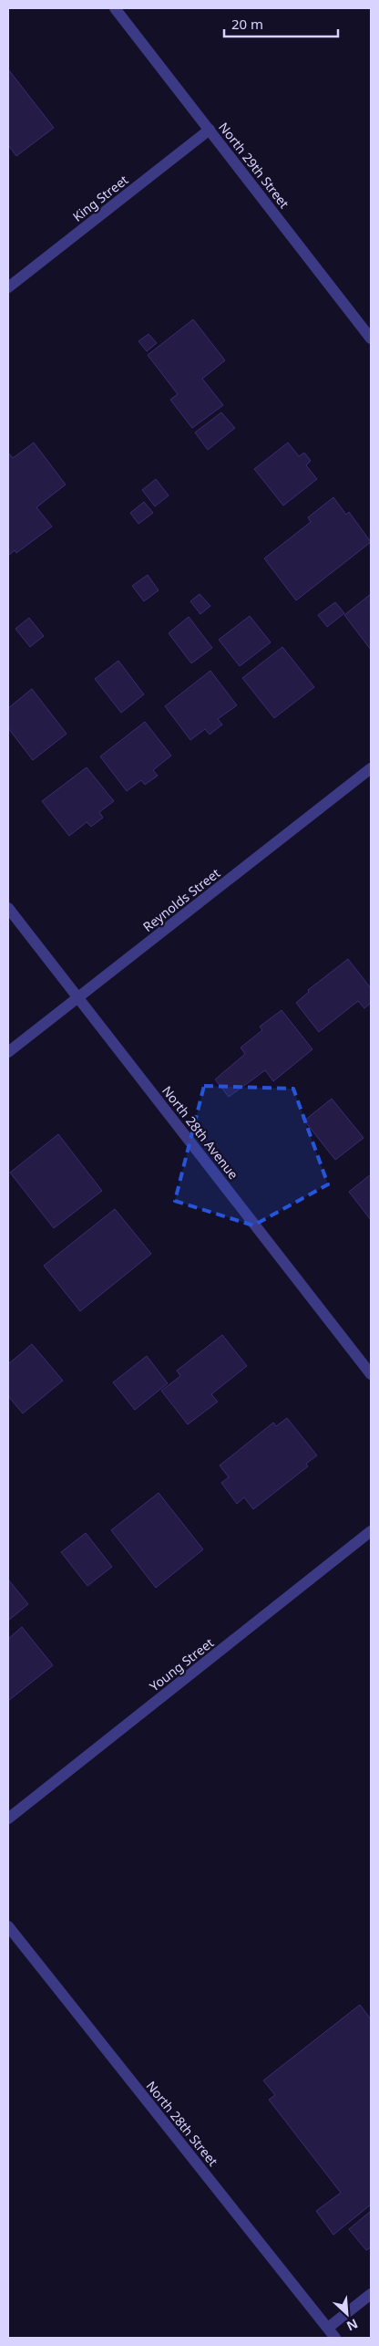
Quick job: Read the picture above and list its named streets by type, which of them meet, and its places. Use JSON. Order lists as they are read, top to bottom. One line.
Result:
{"streets":{"street":["North 29th Street","King Street","Reynolds Street","North 28th Avenue","Young Street","North 28th Street"]},"crossings":[["North 29th Street","King Street"],["Reynolds Street","North 28th Avenue"]],"scale_bar":"20 m","north":"bottom right"}
